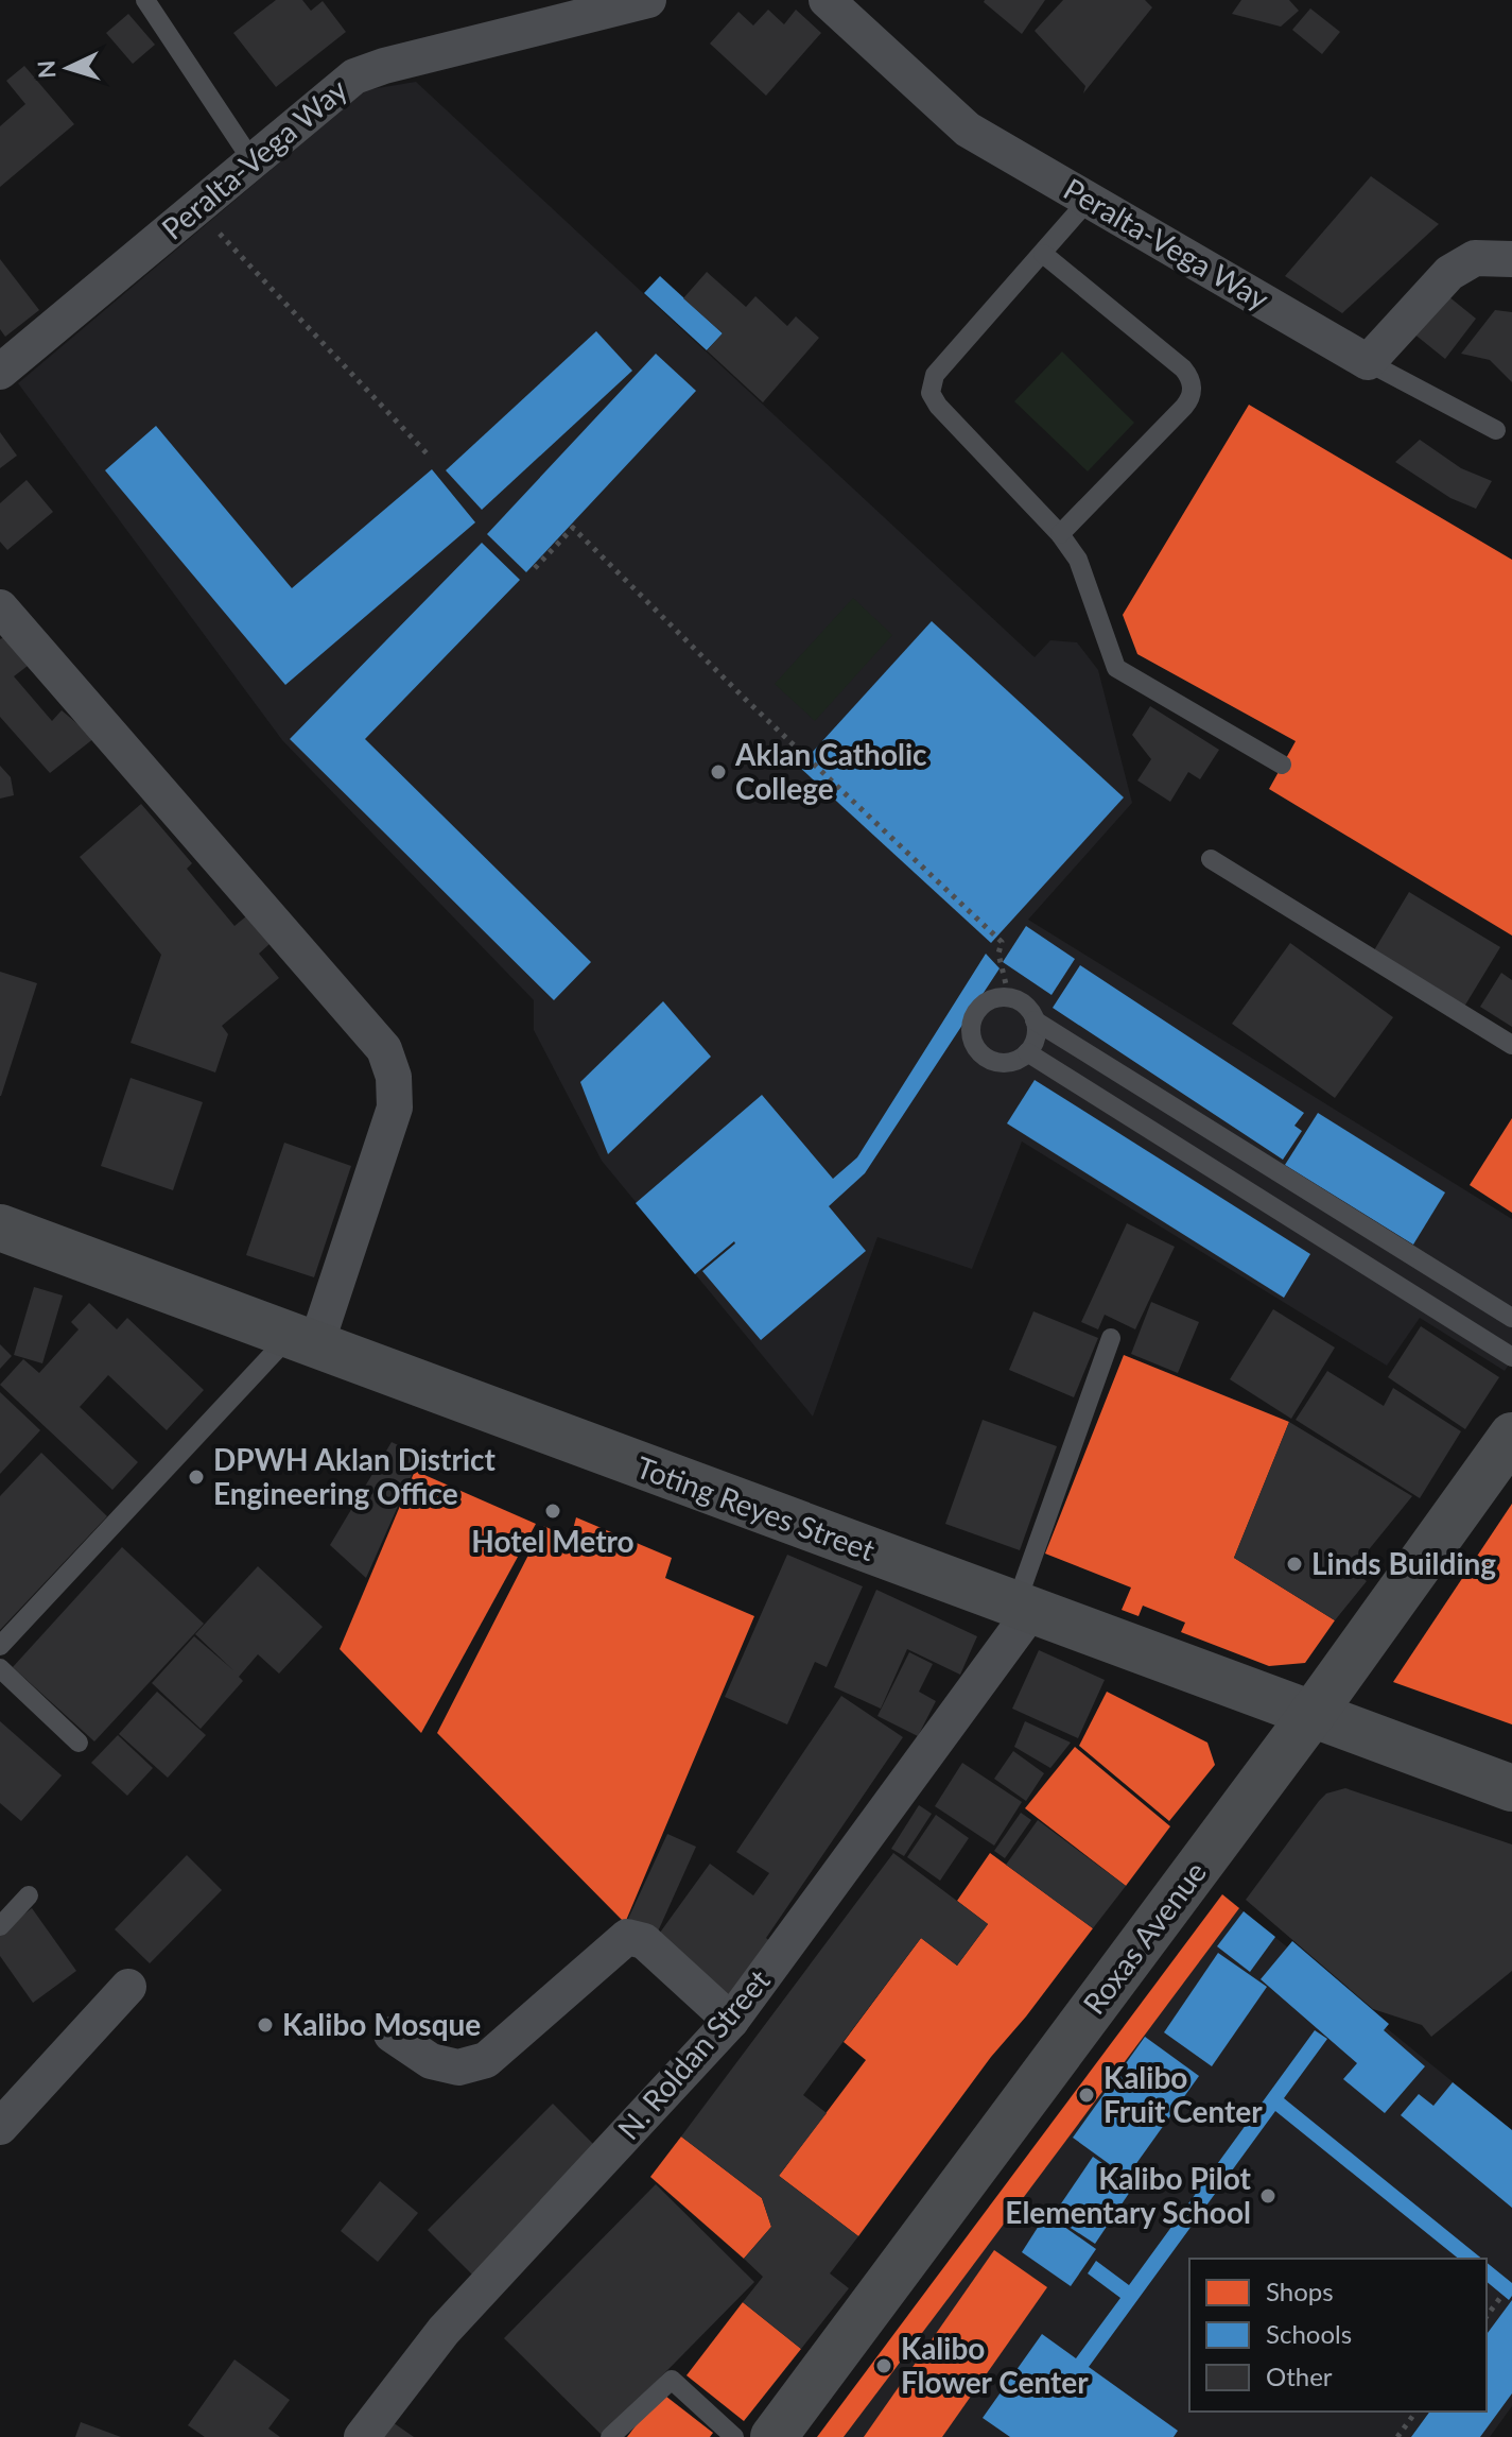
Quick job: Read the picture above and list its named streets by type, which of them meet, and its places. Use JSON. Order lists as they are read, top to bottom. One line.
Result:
{"streets":{"main road":["Toting Reyes Street","Roxas Avenue"],"street":["Peralta-Vega Way","N. Roldan Street"]},"crossings":[["Toting Reyes Street","Roxas Avenue"],["Toting Reyes Street","N. Roldan Street"]],"places":["Aklan Catholic College","DPWH Aklan District Engineering Office","Hotel Metro","Linds Building","Kalibo Mosque","Kalibo Fruit Center","Kalibo Pilot Elementary School","Kalibo Flower Center"],"legend":["Shops","Schools","Other"],"north":"left"}
